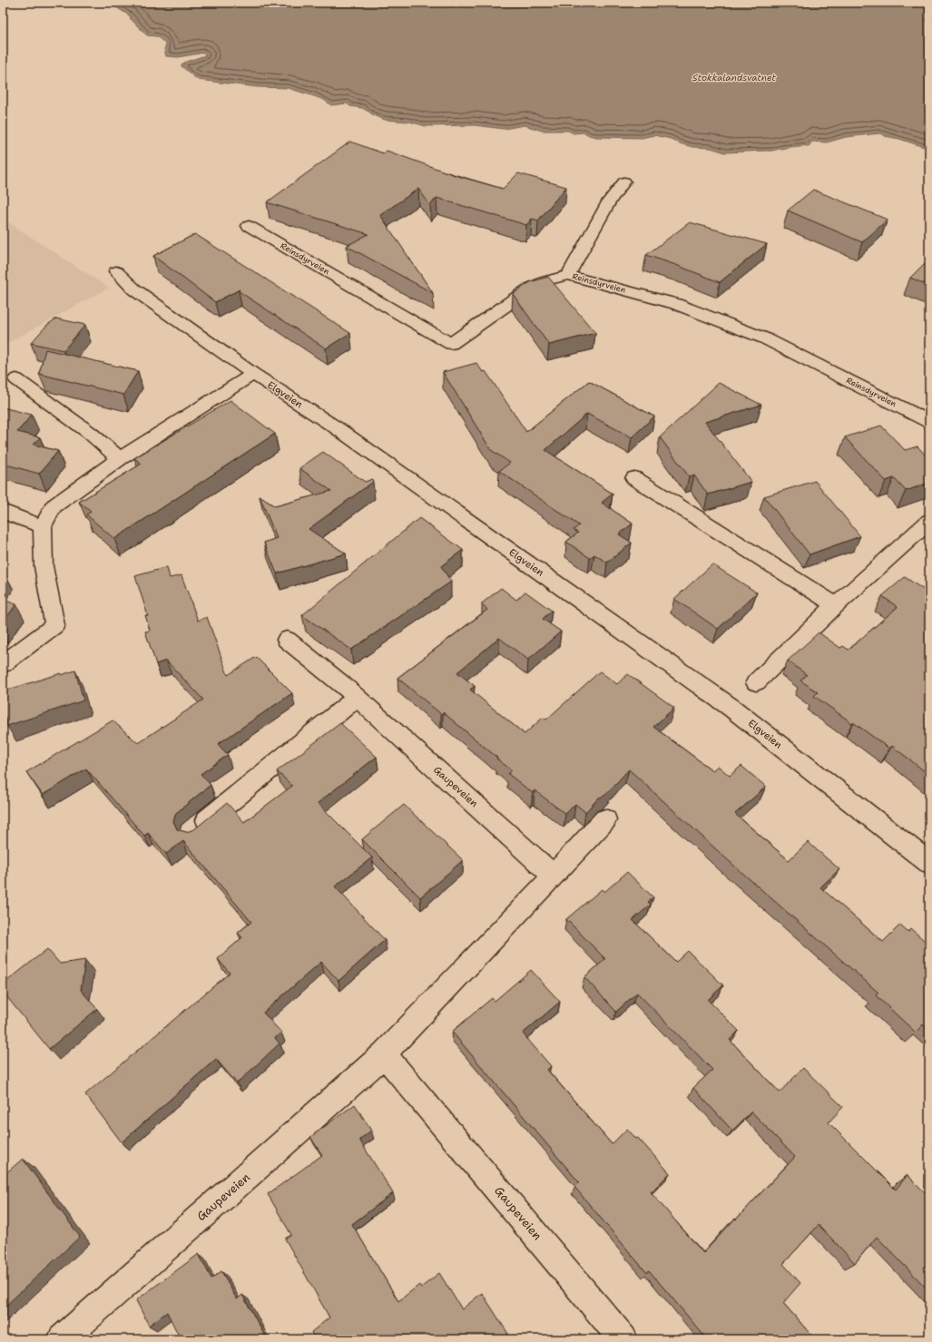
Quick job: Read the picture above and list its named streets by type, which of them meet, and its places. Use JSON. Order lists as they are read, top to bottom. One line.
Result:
{"streets":{"street":["Reinsdyrveien","Elgveien","Gaupeveien"]},"water":["Stokkalandsvatnet"]}
